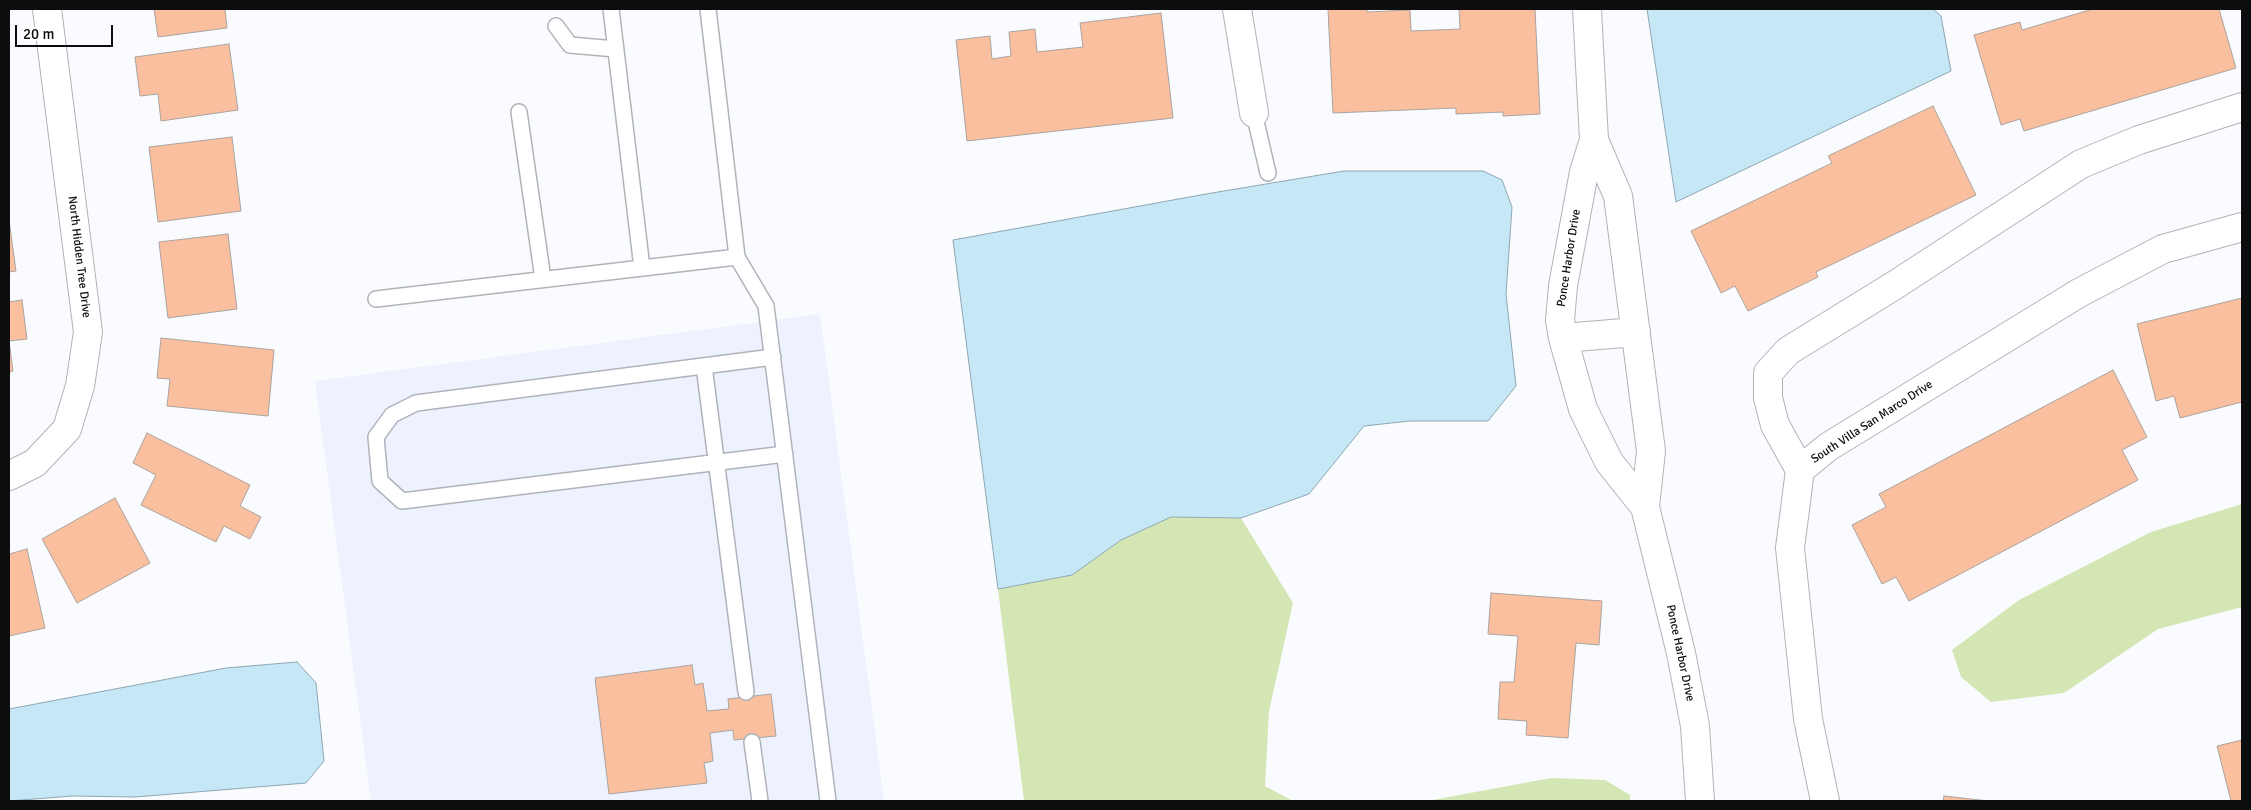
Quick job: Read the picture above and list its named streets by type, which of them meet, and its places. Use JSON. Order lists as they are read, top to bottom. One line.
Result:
{"streets":{"street":["North Hidden Tree Drive","Ponce Harbor Drive","South Villa San Marco Drive"]},"scale_bar":"20 m"}
